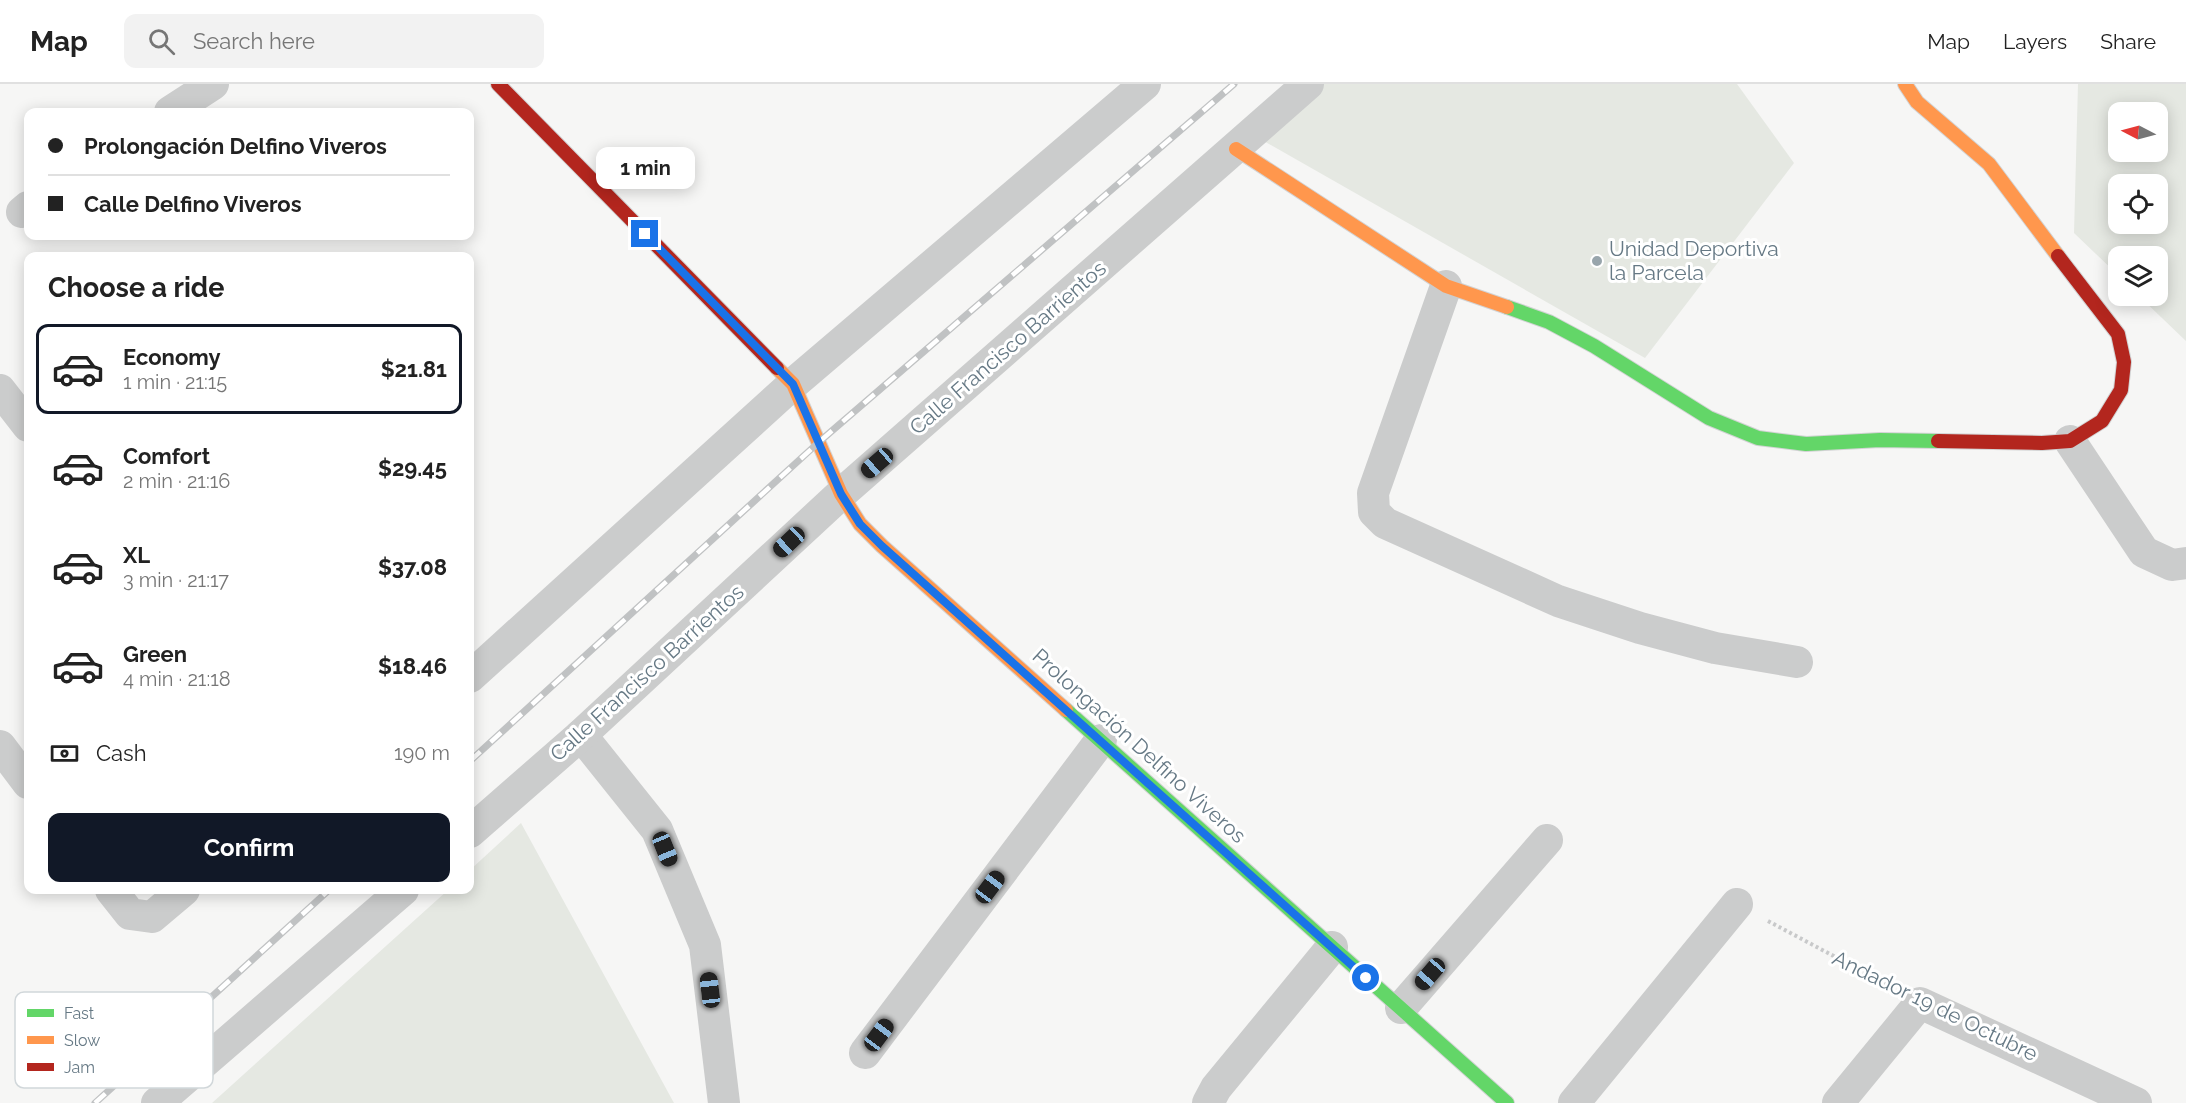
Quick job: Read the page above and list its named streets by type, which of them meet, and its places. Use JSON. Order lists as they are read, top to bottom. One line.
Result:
{"streets":{"street":["Calle Francisco Barrientos","Prolongación Delfino Viveros","Andador 19 de Octubre"]},"crossings":[["Calle Francisco Barrientos","Prolongación Delfino Viveros"]],"places":["Unidad Deportiva la Parcela"],"legend":["Fast","Slow","Jam"],"north":"left","page":{"header":"Map","search":"Search here","nav":["Map","Layers","Share"],"banner":["Prolongación Delfino Viveros","Calle Delfino Viveros"],"bubble":"1 min","heading":"Choose a ride","list":[{"name":"Economy","note":"1 min · 21:15","value":"$21.81"},{"name":"Comfort","note":"2 min · 21:16","value":"$29.45"},{"name":"XL","note":"3 min · 21:17","value":"$37.08"},{"name":"Green","note":"4 min · 21:18","value":"$18.46"}],"pay":["Cash","190 m"],"buttons":"Confirm"}}
